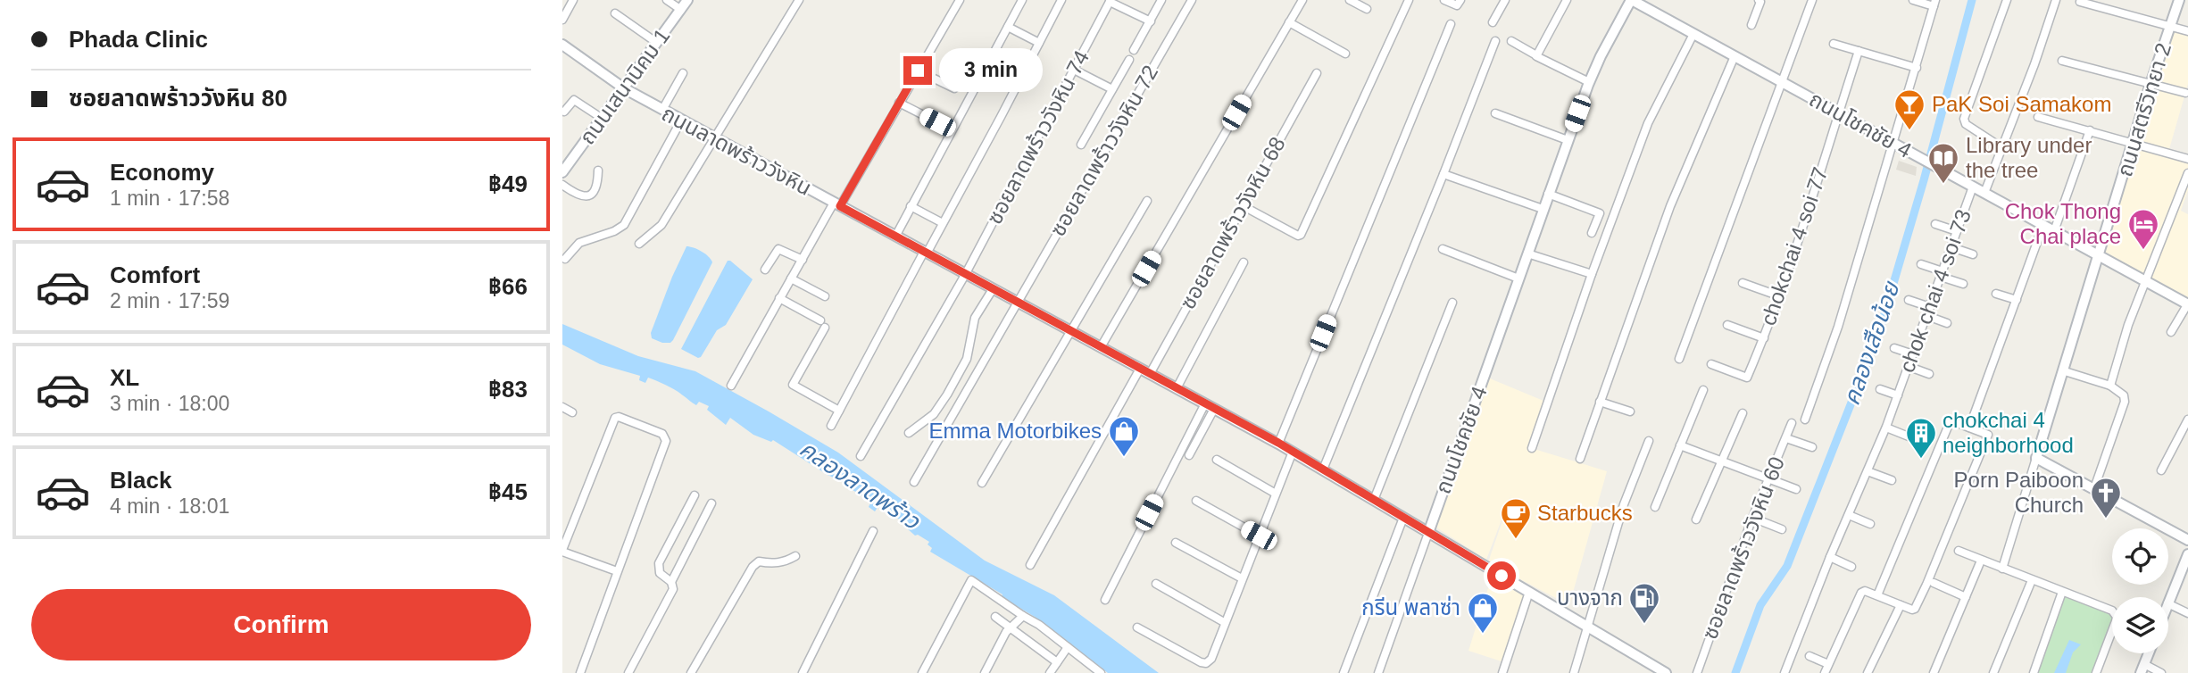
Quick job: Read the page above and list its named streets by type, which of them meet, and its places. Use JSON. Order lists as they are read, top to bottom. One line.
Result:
{"streets":{"street":["ถนนเสนานิคม 1","ถนนสตรีวิทยา 2","ถนนโชคชัย 4","ซอยลาดพร้าววังหิน 74","ถนนลาดพร้าววังหิน","ซอยลาดพร้าววังหิน 72","ซอยลาดพร้าววังหิน 68","chokchai 4 soi 77","chok chai 4 soi 73","ซอยลาดพร้าววังหิน 60"]},"crossings":[["ถนนเสนานิคม 1","ถนนลาดพร้าววังหิน"],["ถนนสตรีวิทยา 2","ถนนโชคชัย 4"],["ถนนโชคชัย 4","ถนนลาดพร้าววังหิน"],["ถนนโชคชัย 4","chokchai 4 soi 77"],["ถนนโชคชัย 4","chok chai 4 soi 73"],["ซอยลาดพร้าววังหิน 74","ถนนลาดพร้าววังหิน"],["ถนนลาดพร้าววังหิน","ซอยลาดพร้าววังหิน 72"],["ถนนลาดพร้าววังหิน","ซอยลาดพร้าววังหิน 68"]],"water":["คลองเสือน้อย","คลองลาดพร้าว"],"places":{"bar":["PaK Soi Samakom"],"library":["Library under the tree"],"hotel":["Chok Thong Chai place"],"shop":["Emma Motorbikes","กรีน พลาซ่า"],"building":["chokchai 4 neighborhood"],"church":["Porn Paiboon Church"],"cafe":["Starbucks"],"fuel station":["บางจาก"]},"page":{"banner":["Phada Clinic","ซอยลาดพร้าววังหิน 80"],"bubble":"3 min","list":[{"name":"Economy","note":"1 min · 17:58","value":"฿49"},{"name":"Comfort","note":"2 min · 17:59","value":"฿66"},{"name":"XL","note":"3 min · 18:00","value":"฿83"},{"name":"Black","note":"4 min · 18:01","value":"฿45"}],"buttons":"Confirm"}}
